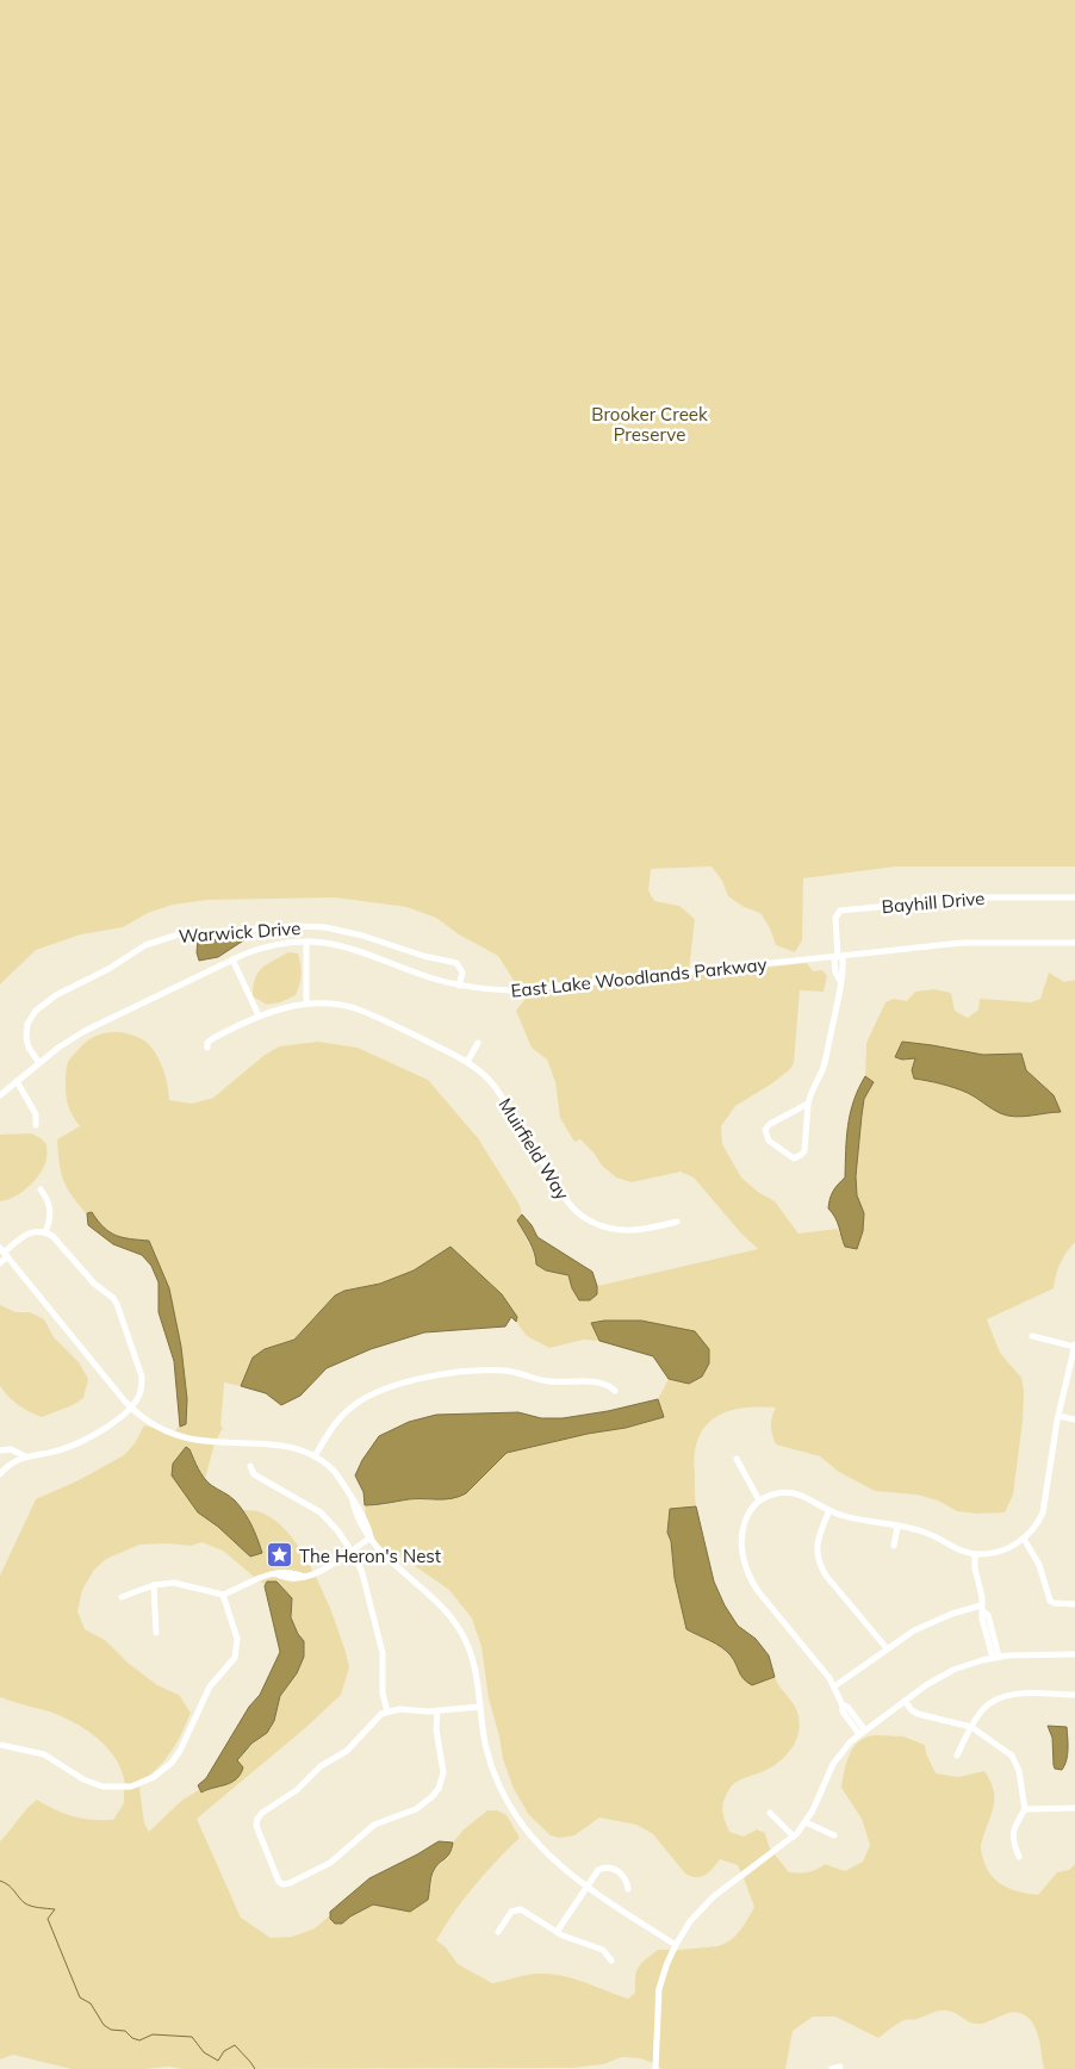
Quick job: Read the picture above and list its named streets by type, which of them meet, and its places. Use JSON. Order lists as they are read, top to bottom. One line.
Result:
{"streets":{"street":["Bayhill Drive","Warwick Drive","East Lake Woodlands Parkway","Muirfield Way"]},"crossings":[["Bayhill Drive","East Lake Woodlands Parkway"],["Warwick Drive","East Lake Woodlands Parkway"]],"parks":["Brooker Creek Preserve"],"places":{"place":["The Heron's Nest"]}}
